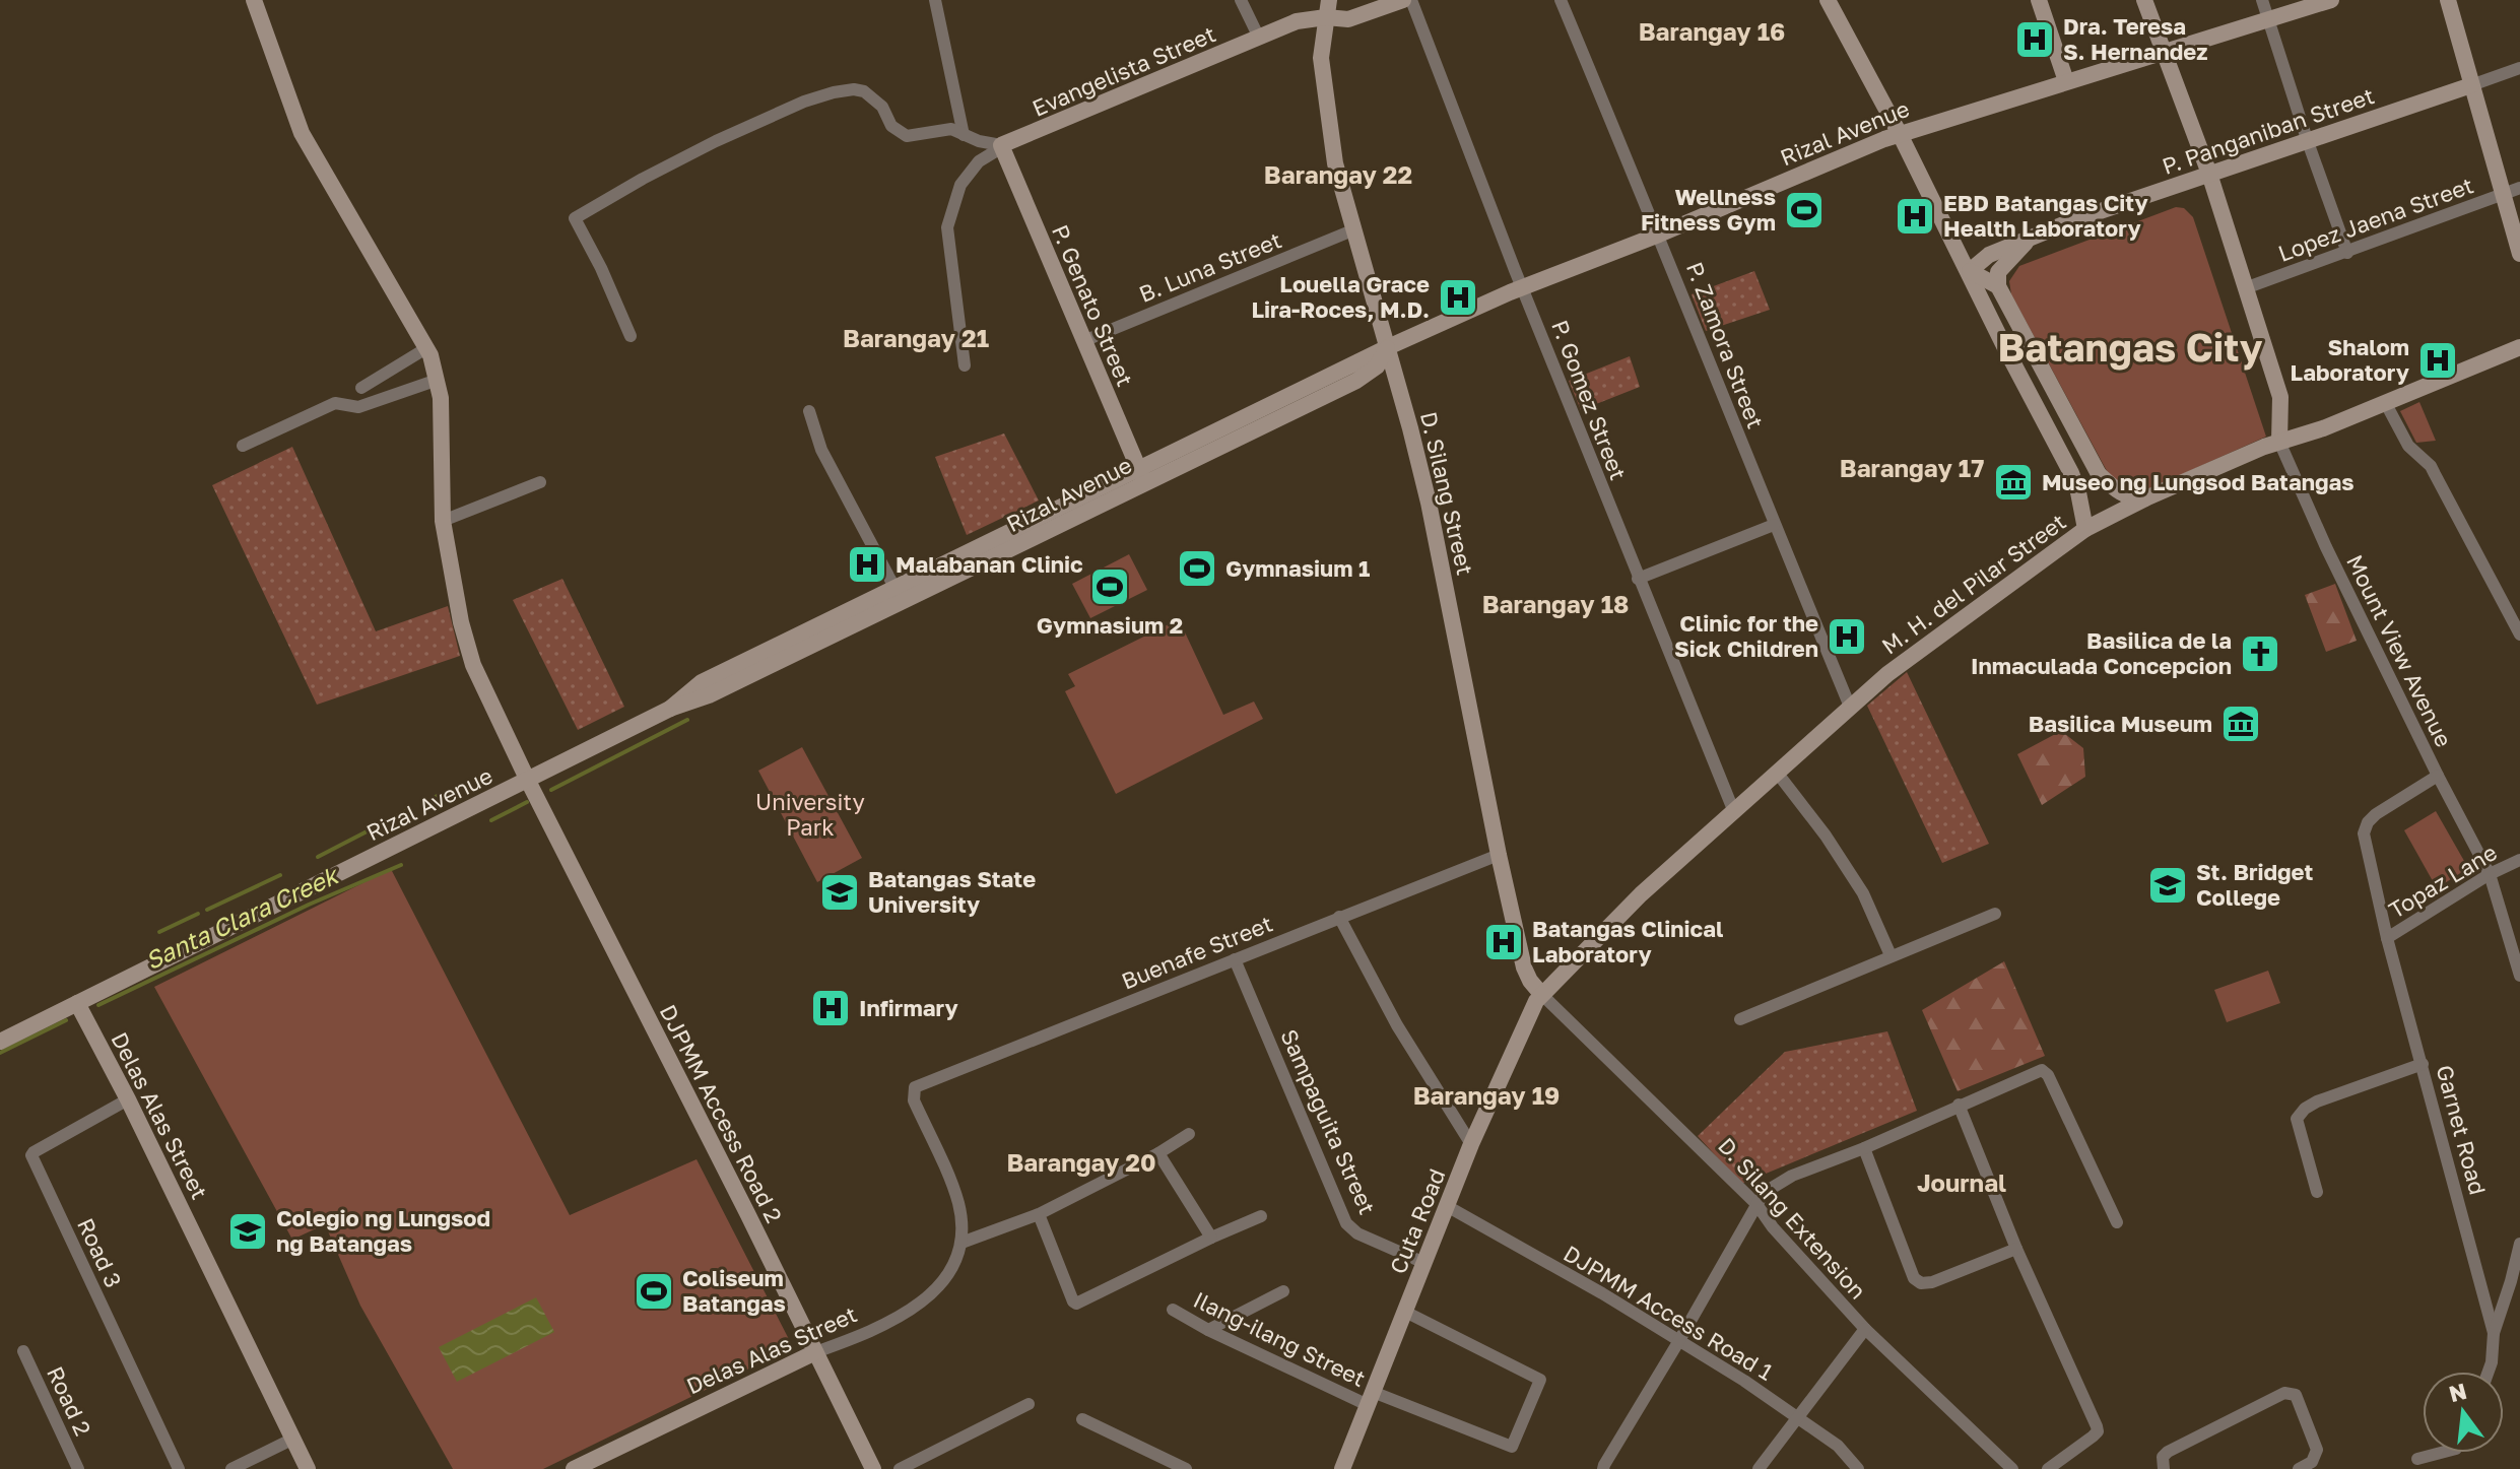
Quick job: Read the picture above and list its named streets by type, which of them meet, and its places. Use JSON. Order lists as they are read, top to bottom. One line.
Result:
{"streets":{"main road":["Evangelista Street","P. Panganiban Street","Rizal Avenue","P. Genato Street","D. Silang Street","M. H. del Pilar Street","DJPMM Access Road 2","Delas Alas Street","Cuta Road"],"street":["Lopez Jaena Street","B. Luna Street","P. Zamora Street","P. Gomez Street","Mount View Avenue","Topaz Lane","Buenafe Street","Sampaguita Street","Garnet Road","D. Silang Extension","Road 3","DJPMM Access Road 1","Ilang-ilang Street","Road 2"]},"crossings":[["Evangelista Street","P. Genato Street"],["Evangelista Street","D. Silang Street"],["Rizal Avenue","P. Genato Street"],["Rizal Avenue","P. Zamora Street"],["Rizal Avenue","P. Gomez Street"],["Rizal Avenue","D. Silang Street"],["Rizal Avenue","DJPMM Access Road 2"],["Rizal Avenue","Delas Alas Street"],["B. Luna Street","P. Genato Street"],["B. Luna Street","D. Silang Street"],["P. Zamora Street","M. H. del Pilar Street"],["P. Gomez Street","M. H. del Pilar Street"],["D. Silang Street","M. H. del Pilar Street"],["D. Silang Street","Buenafe Street"],["D. Silang Street","D. Silang Extension"],["D. Silang Street","Cuta Road"],["M. H. del Pilar Street","Mount View Avenue"],["M. H. del Pilar Street","D. Silang Extension"],["M. H. del Pilar Street","Cuta Road"],["Mount View Avenue","Topaz Lane"],["Mount View Avenue","Garnet Road"],["Topaz Lane","Garnet Road"],["Buenafe Street","Delas Alas Street"],["Buenafe Street","Sampaguita Street"],["DJPMM Access Road 2","Delas Alas Street"],["Delas Alas Street","Road 3"],["Sampaguita Street","Cuta Road"],["D. Silang Extension","Cuta Road"],["Cuta Road","DJPMM Access Road 1"],["Cuta Road","Ilang-ilang Street"]],"districts":["Barangay 16","Barangay 22","Barangay 21","Batangas City","Barangay 17","Barangay 18","Barangay 19","Barangay 20","Journal"],"water":["Santa Clara Creek"],"parks":["University Park"],"places":{"hospital":["Dra. Teresa S. Hernandez","EBD Batangas City Health Laboratory","Louella Grace Lira-Roces, M.D.","Shalom Laboratory","Malabanan Clinic","Clinic for the Sick Children","Batangas Clinical Laboratory","Infirmary"],"sports":["Wellness Fitness Gym","Gymnasium 1","Gymnasium 2","Coliseum Batangas"],"museum":["Museo ng Lungsod Batangas","Basilica Museum"],"church":["Basilica de la Inmaculada Concepcion"],"school or university":["St. Bridget College","Batangas State University","Colegio ng Lungsod ng Batangas"]},"north":"top"}
